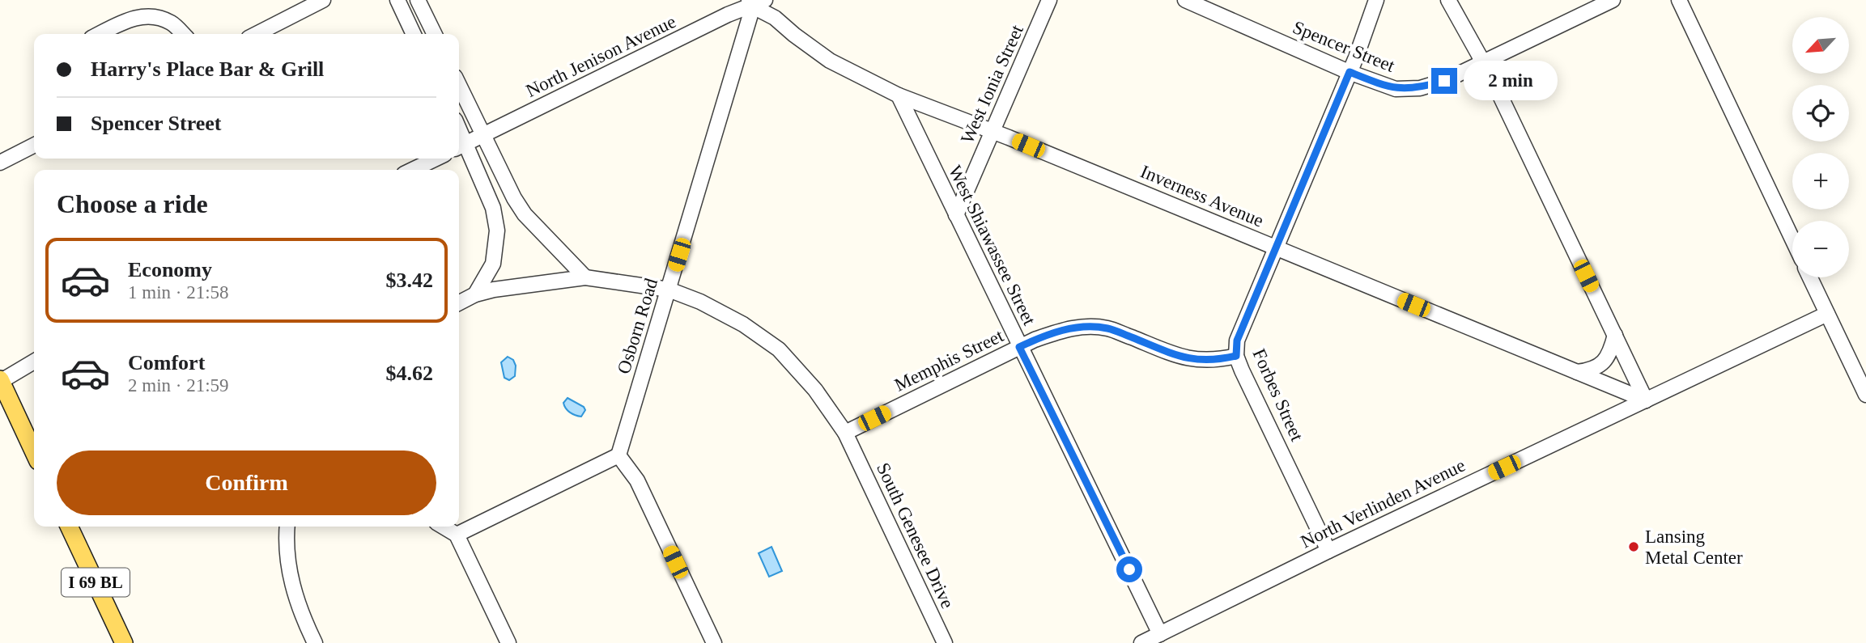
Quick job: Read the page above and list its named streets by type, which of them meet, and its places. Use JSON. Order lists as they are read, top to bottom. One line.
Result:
{"streets":{"main road":["I 69 BL"],"street":["Spencer Street","North Jenison Avenue","West Ionia Street","Inverness Avenue","West Shiawassee Street","Osborn Road","Memphis Street","Forbes Street","North Verlinden Avenue","South Genesee Drive"]},"crossings":[["Spencer Street","Forbes Street"],["North Jenison Avenue","Osborn Road"],["West Ionia Street","Inverness Avenue"],["West Ionia Street","West Shiawassee Street"],["Inverness Avenue","West Shiawassee Street"],["Inverness Avenue","Forbes Street"],["Inverness Avenue","North Verlinden Avenue"],["West Shiawassee Street","Memphis Street"],["West Shiawassee Street","North Verlinden Avenue"],["Osborn Road","South Genesee Drive"],["Memphis Street","Forbes Street"],["Memphis Street","South Genesee Drive"],["Forbes Street","North Verlinden Avenue"]],"places":["Lansing Metal Center"],"north":"bottom left","page":{"map_buttons":["+","−"],"banner":["Harry's Place Bar & Grill","Spencer Street"],"bubble":"2 min","heading":"Choose a ride","list":[{"name":"Economy","note":"1 min · 21:58","value":"$3.42"},{"name":"Comfort","note":"2 min · 21:59","value":"$4.62"}],"buttons":"Confirm"}}
